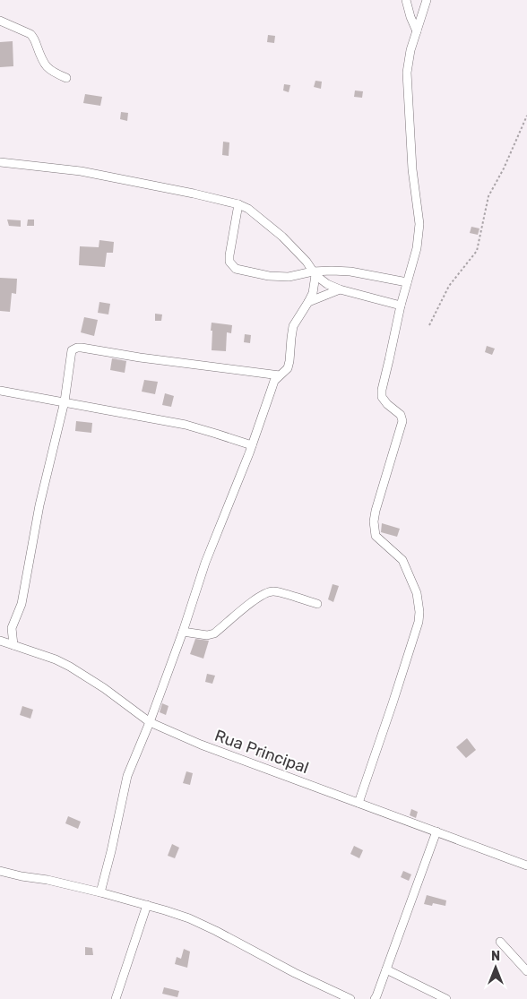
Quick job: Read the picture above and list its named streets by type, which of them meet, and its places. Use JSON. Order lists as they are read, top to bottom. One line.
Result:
{"streets":{"street":["Rua Principal"]},"north":"top"}
